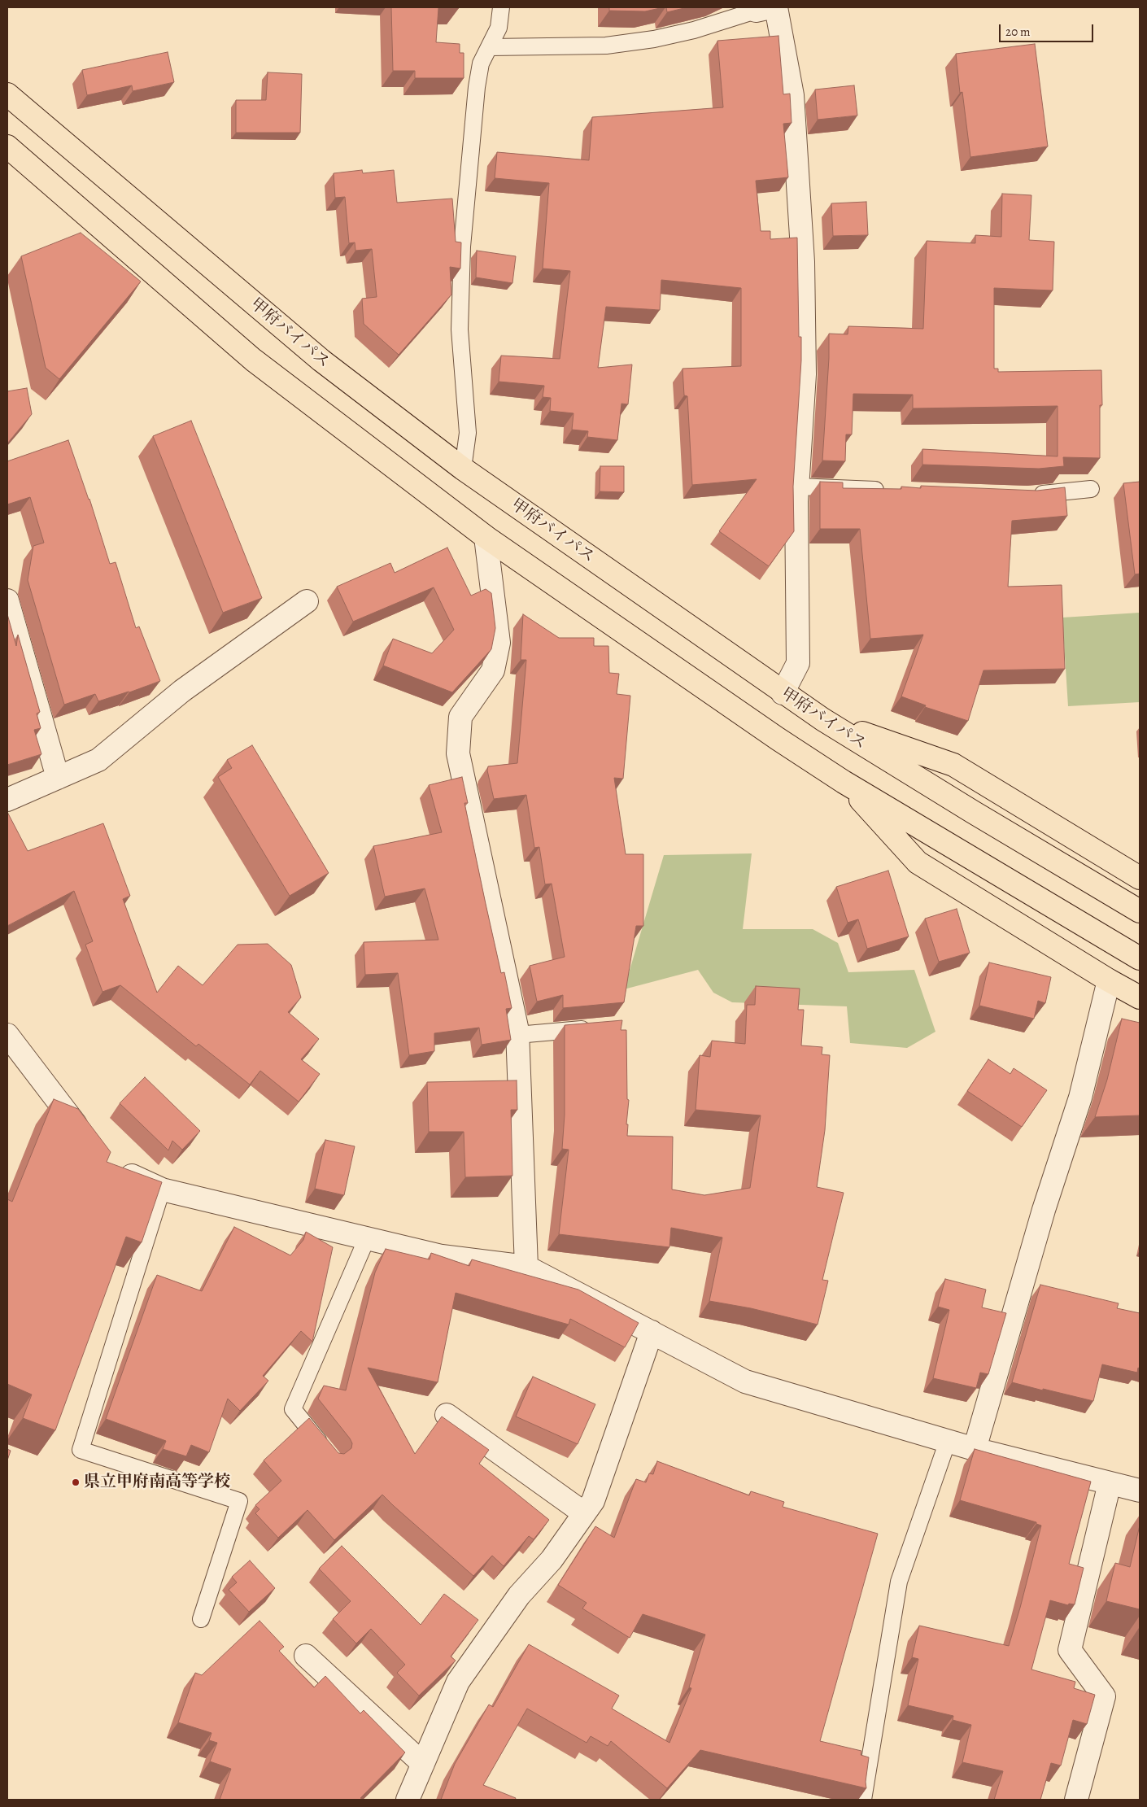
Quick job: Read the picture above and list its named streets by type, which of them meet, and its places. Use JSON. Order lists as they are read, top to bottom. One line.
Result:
{"streets":{"highway":["甲府バイパス"]},"places":["県立甲府南高等学校"],"scale_bar":"20 m"}
